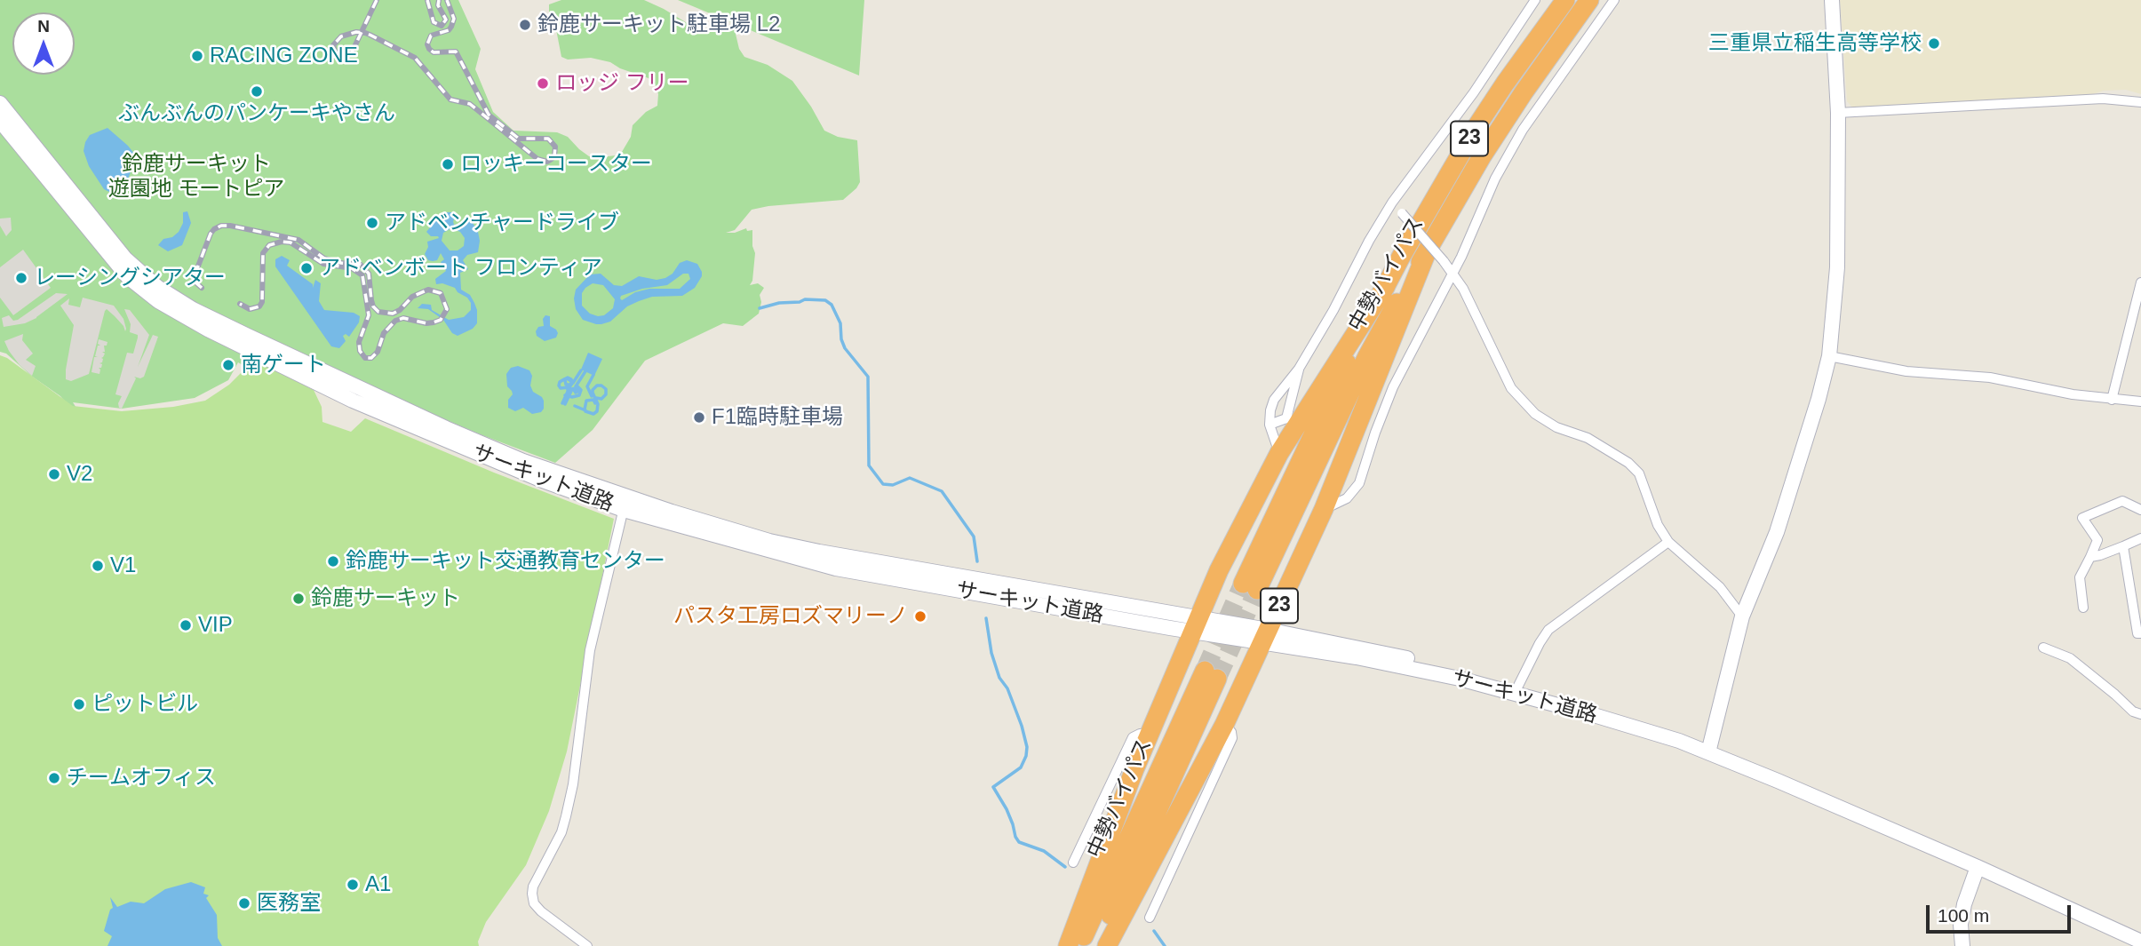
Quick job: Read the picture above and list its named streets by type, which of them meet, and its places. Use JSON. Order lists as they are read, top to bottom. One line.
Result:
{"streets":{"highway":["23","中勢バイパス"],"street":["サーキット道路"]},"crossings":[["23","中勢バイパス"],["23","サーキット道路"]],"parks":["鈴鹿サーキット 遊園地 モートピア"],"places":["鈴鹿サーキット駐車場 L2","三重県立稲生高等学校","RACING ZONE","ロッジ フリー","ぶんぶんのパンケーキやさん","ロッキーコースター","アドベンチャードライブ","アドベンボート フロンティア","レーシングシアター","南ゲート","F1臨時駐車場","V2","鈴鹿サーキット交通教育センター","V1","鈴鹿サーキット","パスタ工房ロズマリーノ","VIP","ピットビル","チームオフィス","A1","医務室"],"scale_bar":"100 m","north":"top"}
